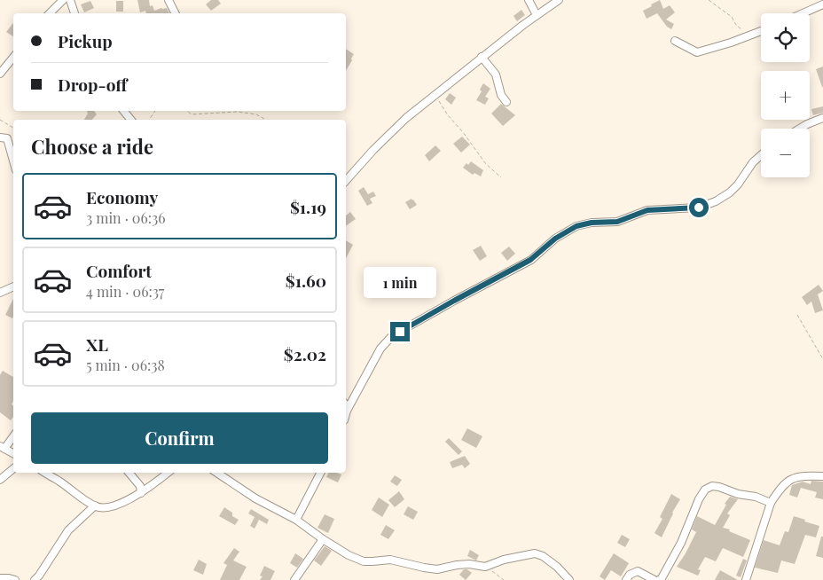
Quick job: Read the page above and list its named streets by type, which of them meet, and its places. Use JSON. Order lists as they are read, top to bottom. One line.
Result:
{"page":{"map_buttons":["+","−"],"banner":["Pickup","Drop-off"],"heading":"Choose a ride","list":[{"name":"Economy","note":"3 min · 06:36","value":"$1.19"},{"name":"Comfort","note":"4 min · 06:37","value":"$1.60"},{"name":"XL","note":"5 min · 06:38","value":"$2.02"}],"bubble":"1 min","buttons":"Confirm"}}
